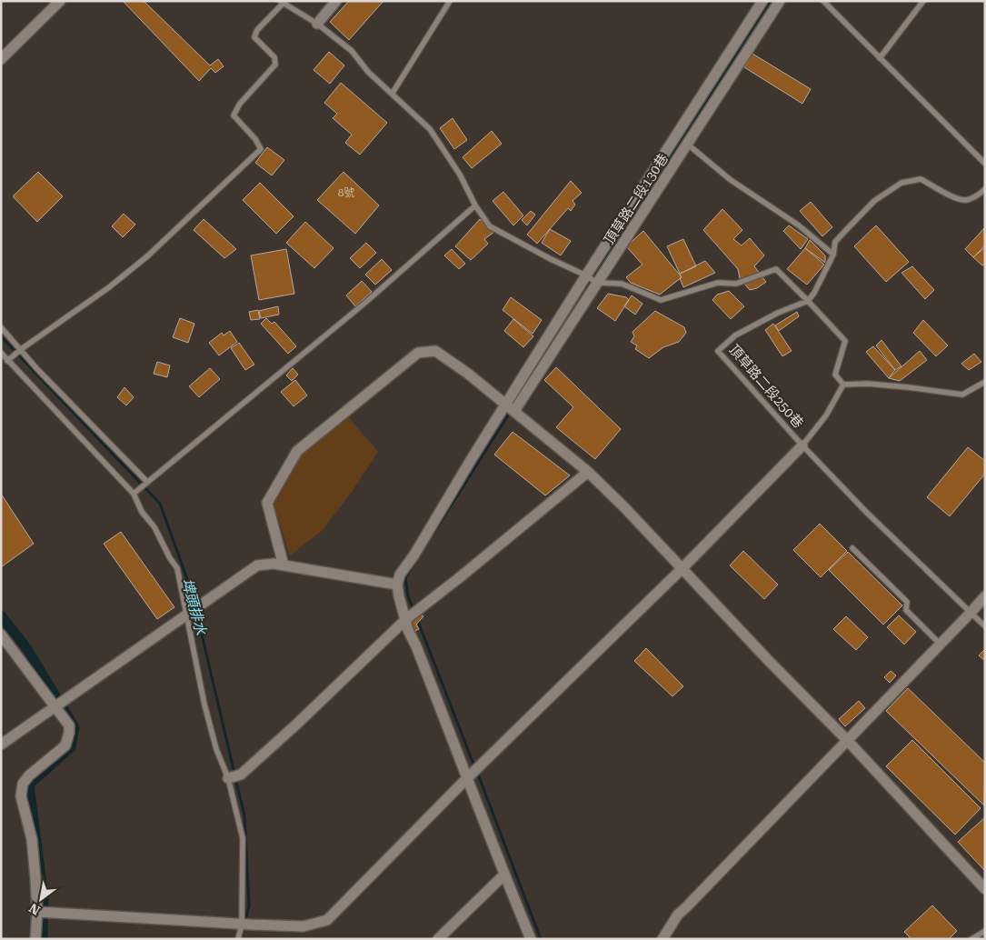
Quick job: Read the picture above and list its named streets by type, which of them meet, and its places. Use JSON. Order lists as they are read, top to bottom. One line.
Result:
{"streets":{"street":["頂草路二段130巷"],"lane":["頂草路二段250巷"]},"water":["埤頭排水"],"house_numbers":["8號"],"north":"bottom left"}
